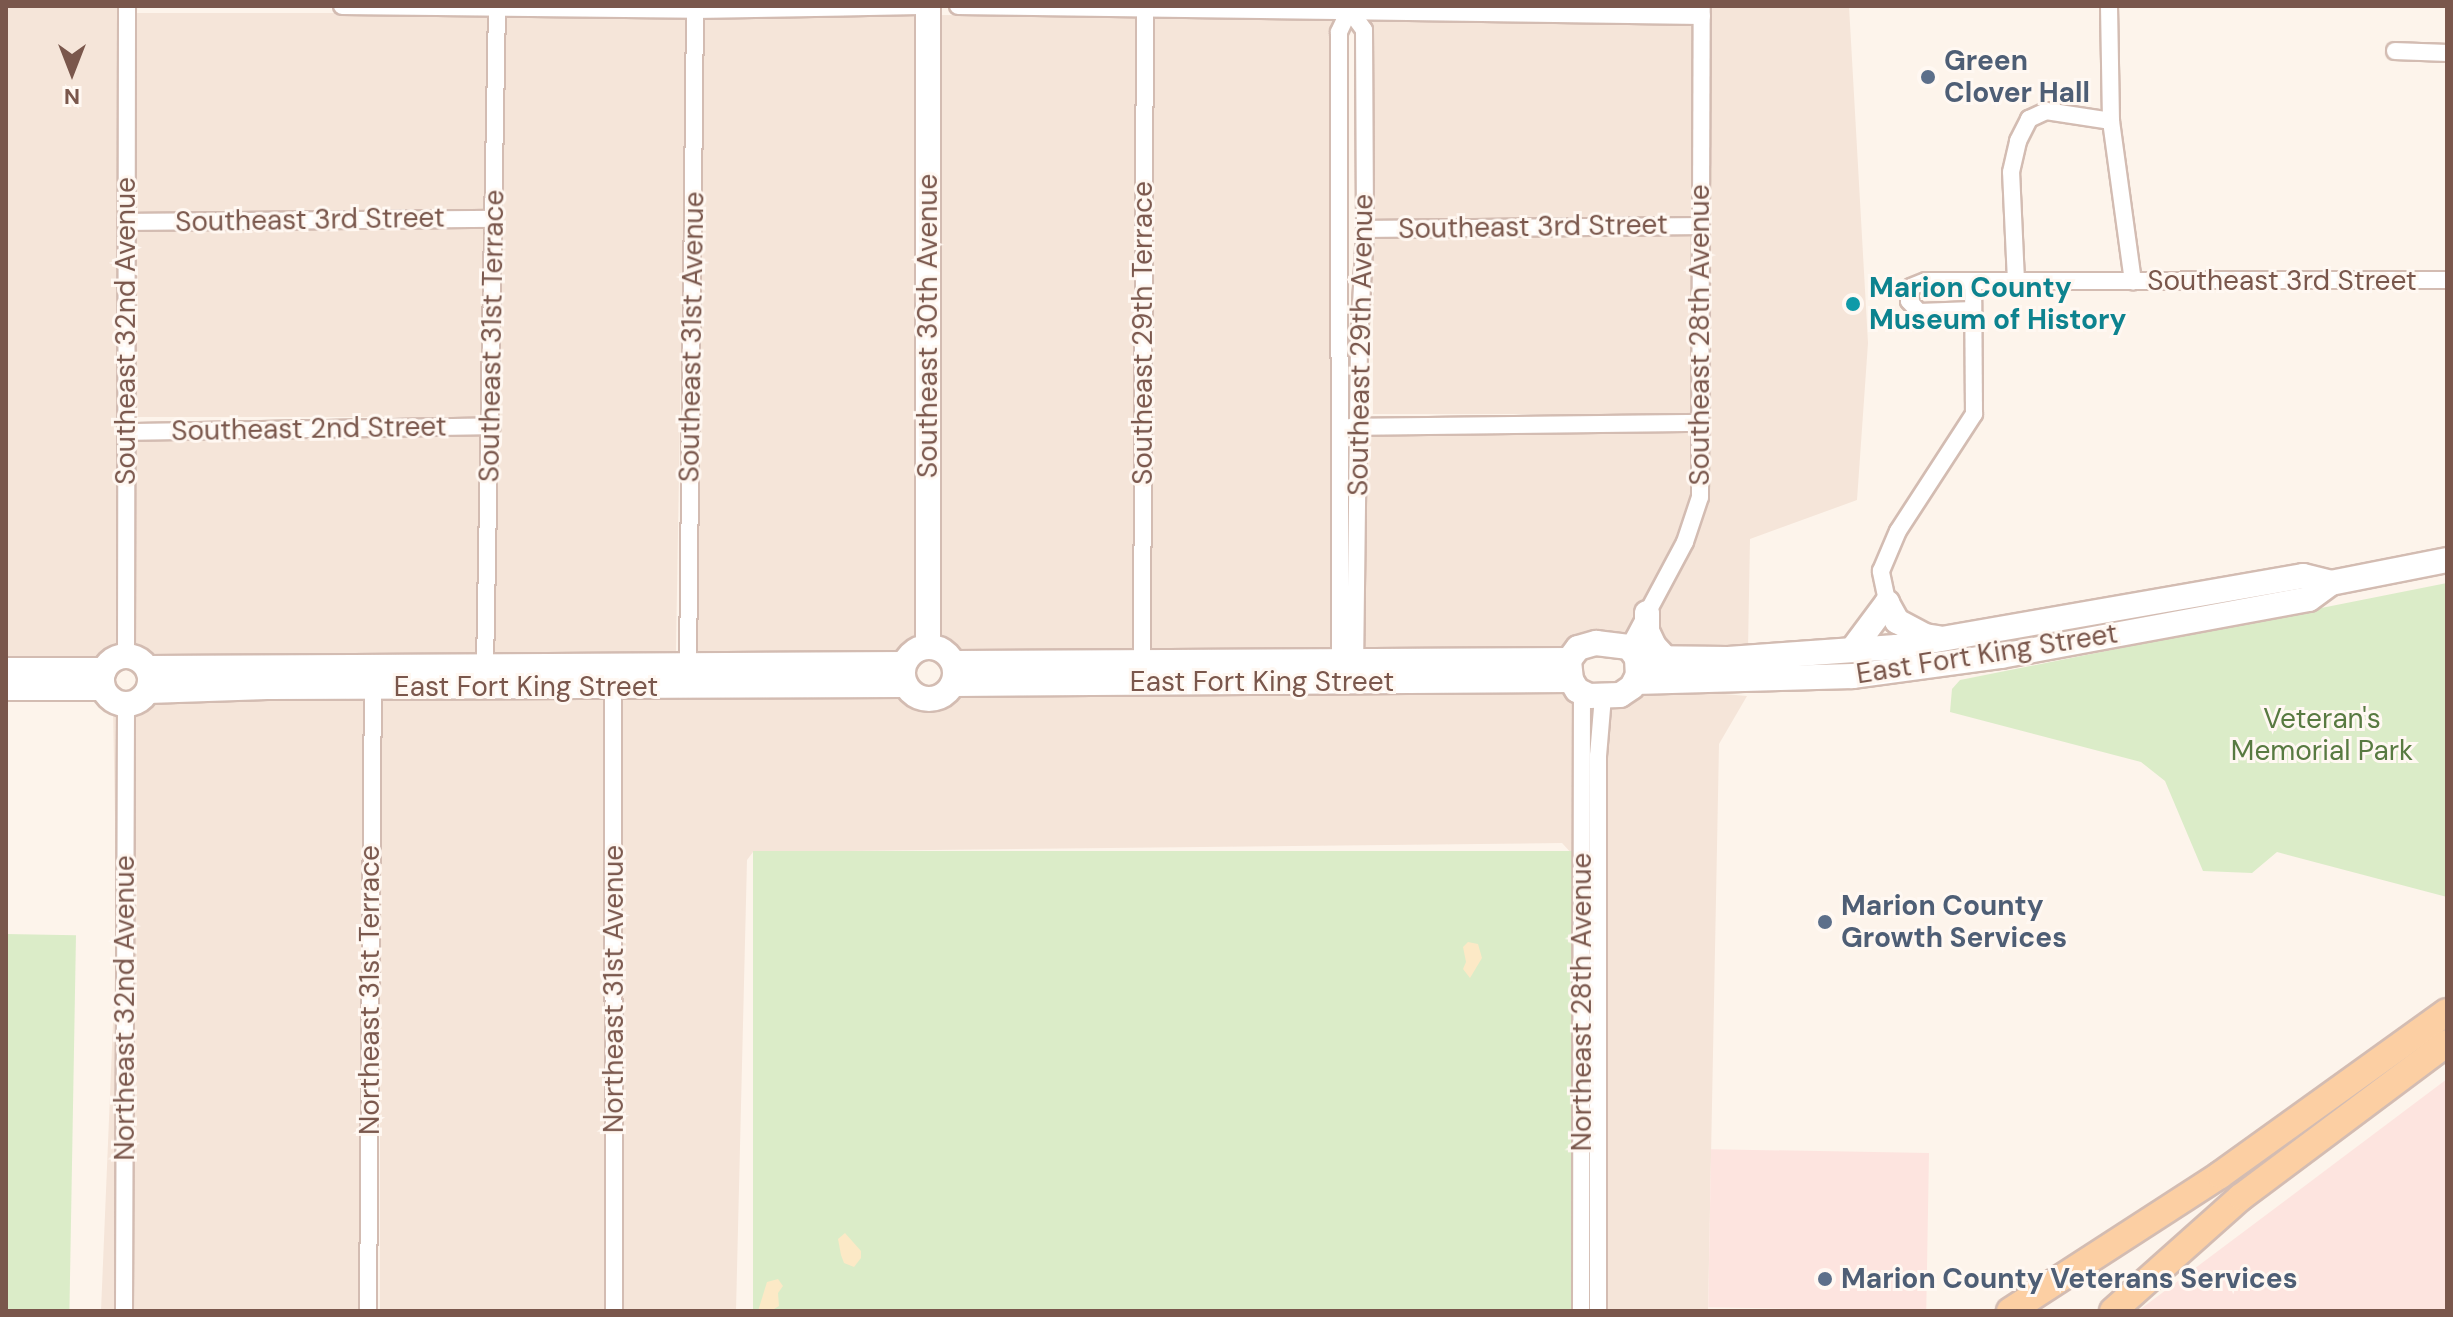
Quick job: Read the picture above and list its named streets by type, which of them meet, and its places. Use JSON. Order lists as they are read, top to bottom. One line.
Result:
{"streets":{"street":["Southeast 3rd Street","Southeast 30th Avenue","Southeast 32nd Avenue","Southeast 29th Terrace","Southeast 28th Avenue","Southeast 31st Terrace","Southeast 31st Avenue","Southeast 29th Avenue","Southeast 2nd Street","East Fort King Street","Northeast 31st Avenue","Northeast 31st Terrace","Northeast 28th Avenue","Northeast 32nd Avenue"]},"crossings":[["Southeast 3rd Street","Southeast 32nd Avenue"],["Southeast 3rd Street","Southeast 28th Avenue"],["Southeast 3rd Street","Southeast 31st Terrace"],["Southeast 3rd Street","Southeast 29th Avenue"],["Southeast 30th Avenue","East Fort King Street"],["Southeast 32nd Avenue","Southeast 2nd Street"],["Southeast 32nd Avenue","East Fort King Street"],["Southeast 32nd Avenue","Northeast 32nd Avenue"],["Southeast 29th Terrace","East Fort King Street"],["Southeast 28th Avenue","East Fort King Street"],["Southeast 31st Terrace","Southeast 2nd Street"],["Southeast 31st Terrace","East Fort King Street"],["Southeast 31st Avenue","East Fort King Street"],["Southeast 29th Avenue","East Fort King Street"],["East Fort King Street","Northeast 31st Avenue"],["East Fort King Street","Northeast 31st Terrace"],["East Fort King Street","Northeast 28th Avenue"],["East Fort King Street","Northeast 32nd Avenue"]],"parks":["Veteran's Memorial Park"],"places":["Green Clover Hall","Marion County Museum of History","Marion County Growth Services","Marion County Veterans Services"],"north":"bottom"}
